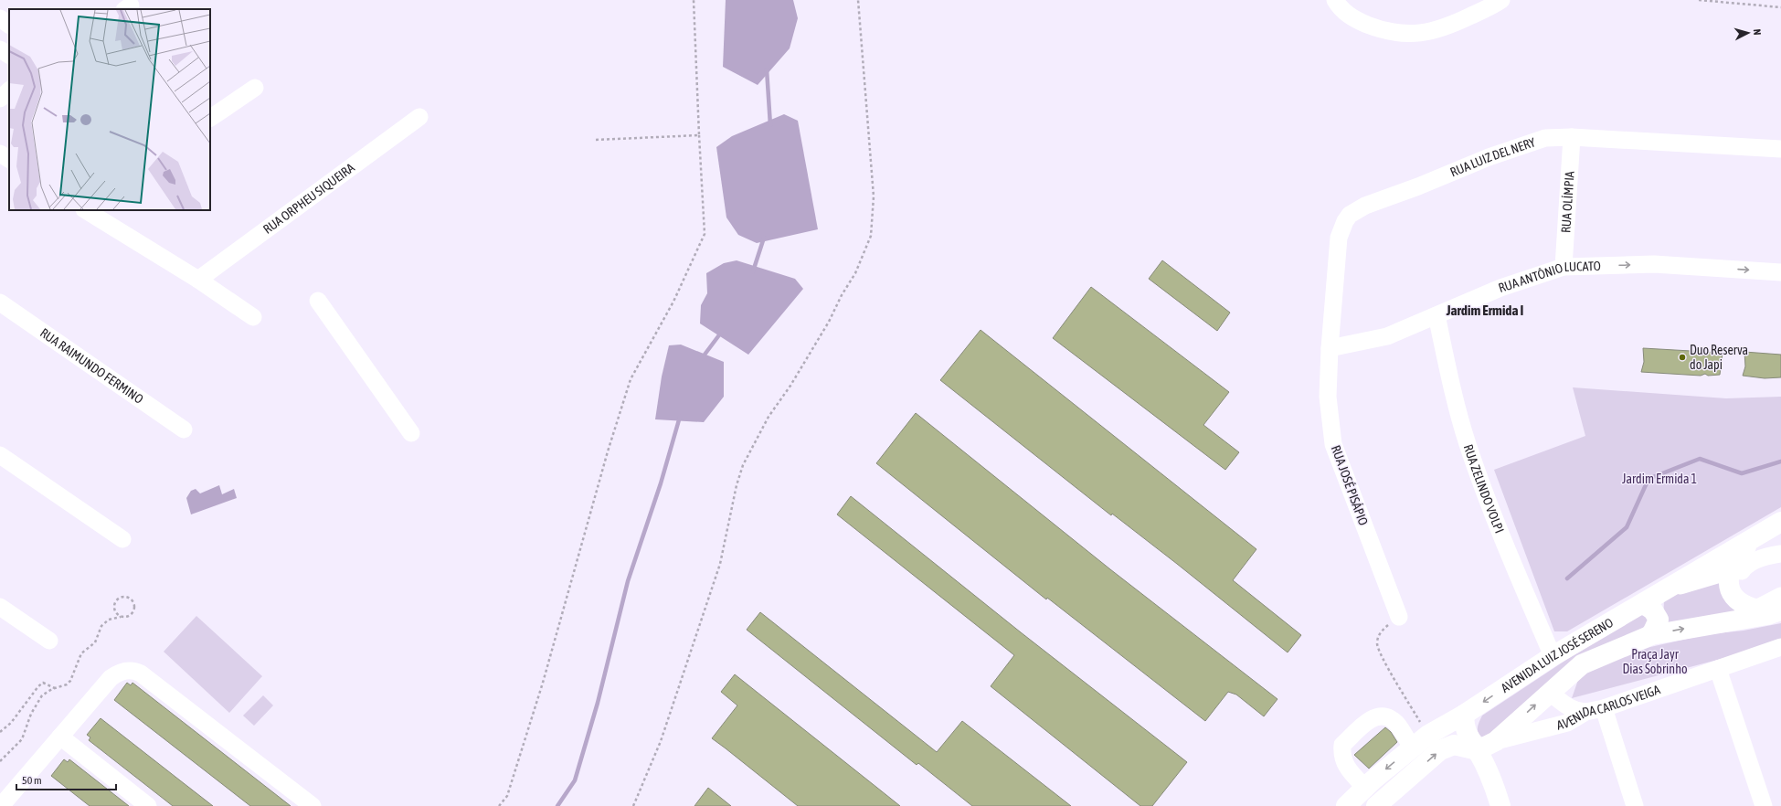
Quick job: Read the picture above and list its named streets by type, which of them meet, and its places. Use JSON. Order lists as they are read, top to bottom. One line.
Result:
{"streets":{"main road":["AVENIDA LUIZ JOSÉ SERENO"],"street":["RUA LUIZ DEL NERY","RUA ORPHEU SIQUEIRA","RUA OLÍMPIA","RUA ANTÔNIO LUCATO","RUA RAIMUNDO FERMINO","RUA JOSÉ PISÁPIO","RUA ZELINDO VOLPI","AVENIDA CARLOS VEIGA"]},"crossings":[["RUA LUIZ DEL NERY","RUA OLÍMPIA"],["RUA LUIZ DEL NERY","RUA ANTÔNIO LUCATO"],["RUA LUIZ DEL NERY","RUA JOSÉ PISÁPIO"],["RUA OLÍMPIA","RUA ANTÔNIO LUCATO"],["RUA ANTÔNIO LUCATO","RUA JOSÉ PISÁPIO"],["RUA ANTÔNIO LUCATO","RUA ZELINDO VOLPI"],["RUA ZELINDO VOLPI","AVENIDA LUIZ JOSÉ SERENO"],["AVENIDA LUIZ JOSÉ SERENO","AVENIDA CARLOS VEIGA"]],"one_way":["RUA ANTÔNIO LUCATO"],"districts":["Jardim Ermida I"],"parks":["Jardim Ermida 1","Praça Jayr Dias Sobrinho"],"places":["Duo Reserva do Japi"],"scale_bar":"50 m","north":"right"}
